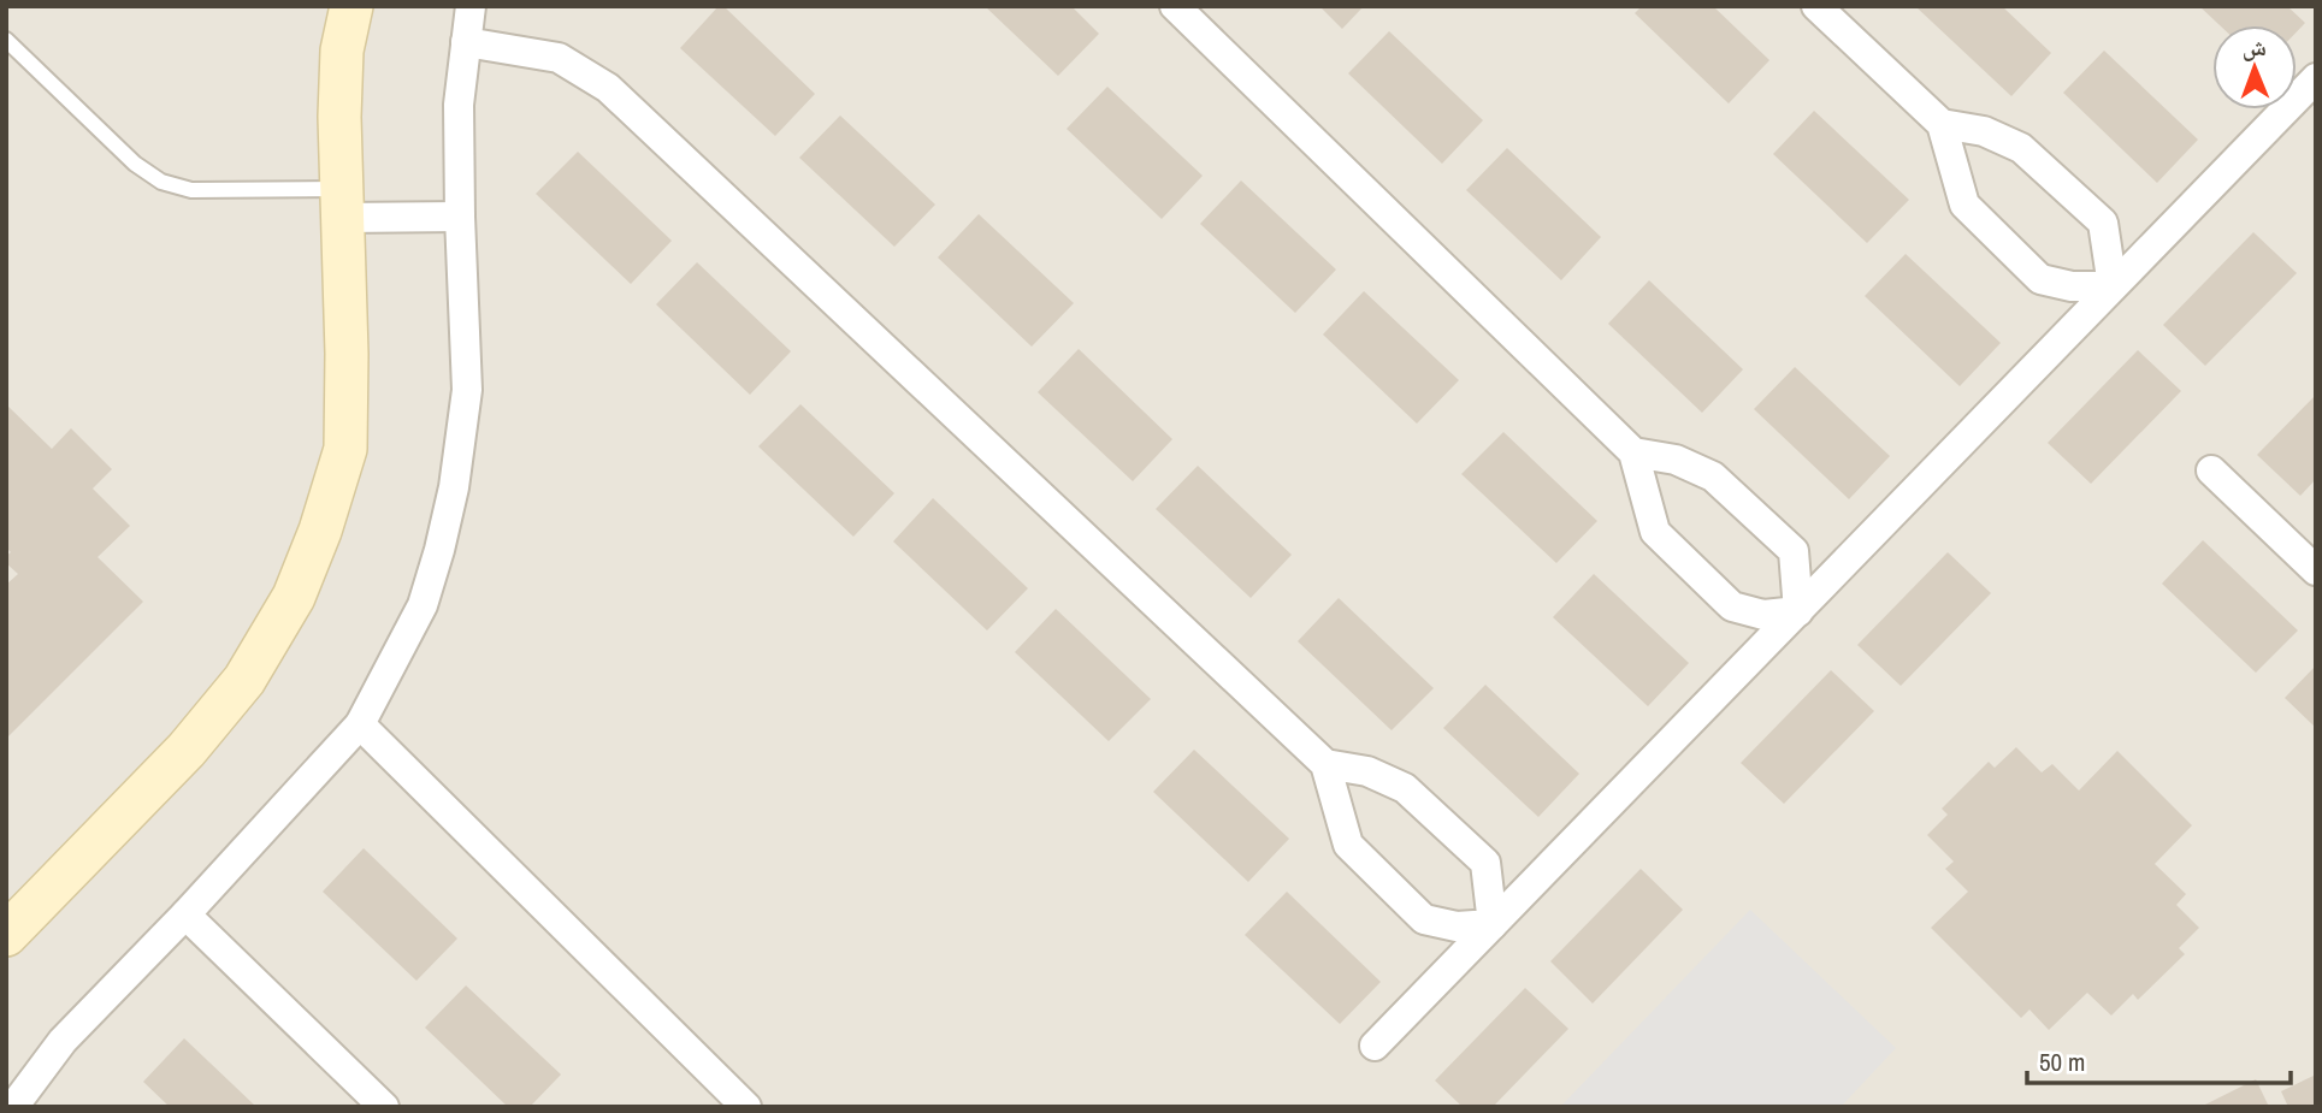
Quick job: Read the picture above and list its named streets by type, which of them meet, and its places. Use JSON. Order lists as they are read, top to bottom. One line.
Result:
{"scale_bar":"50 m","north":"top"}
